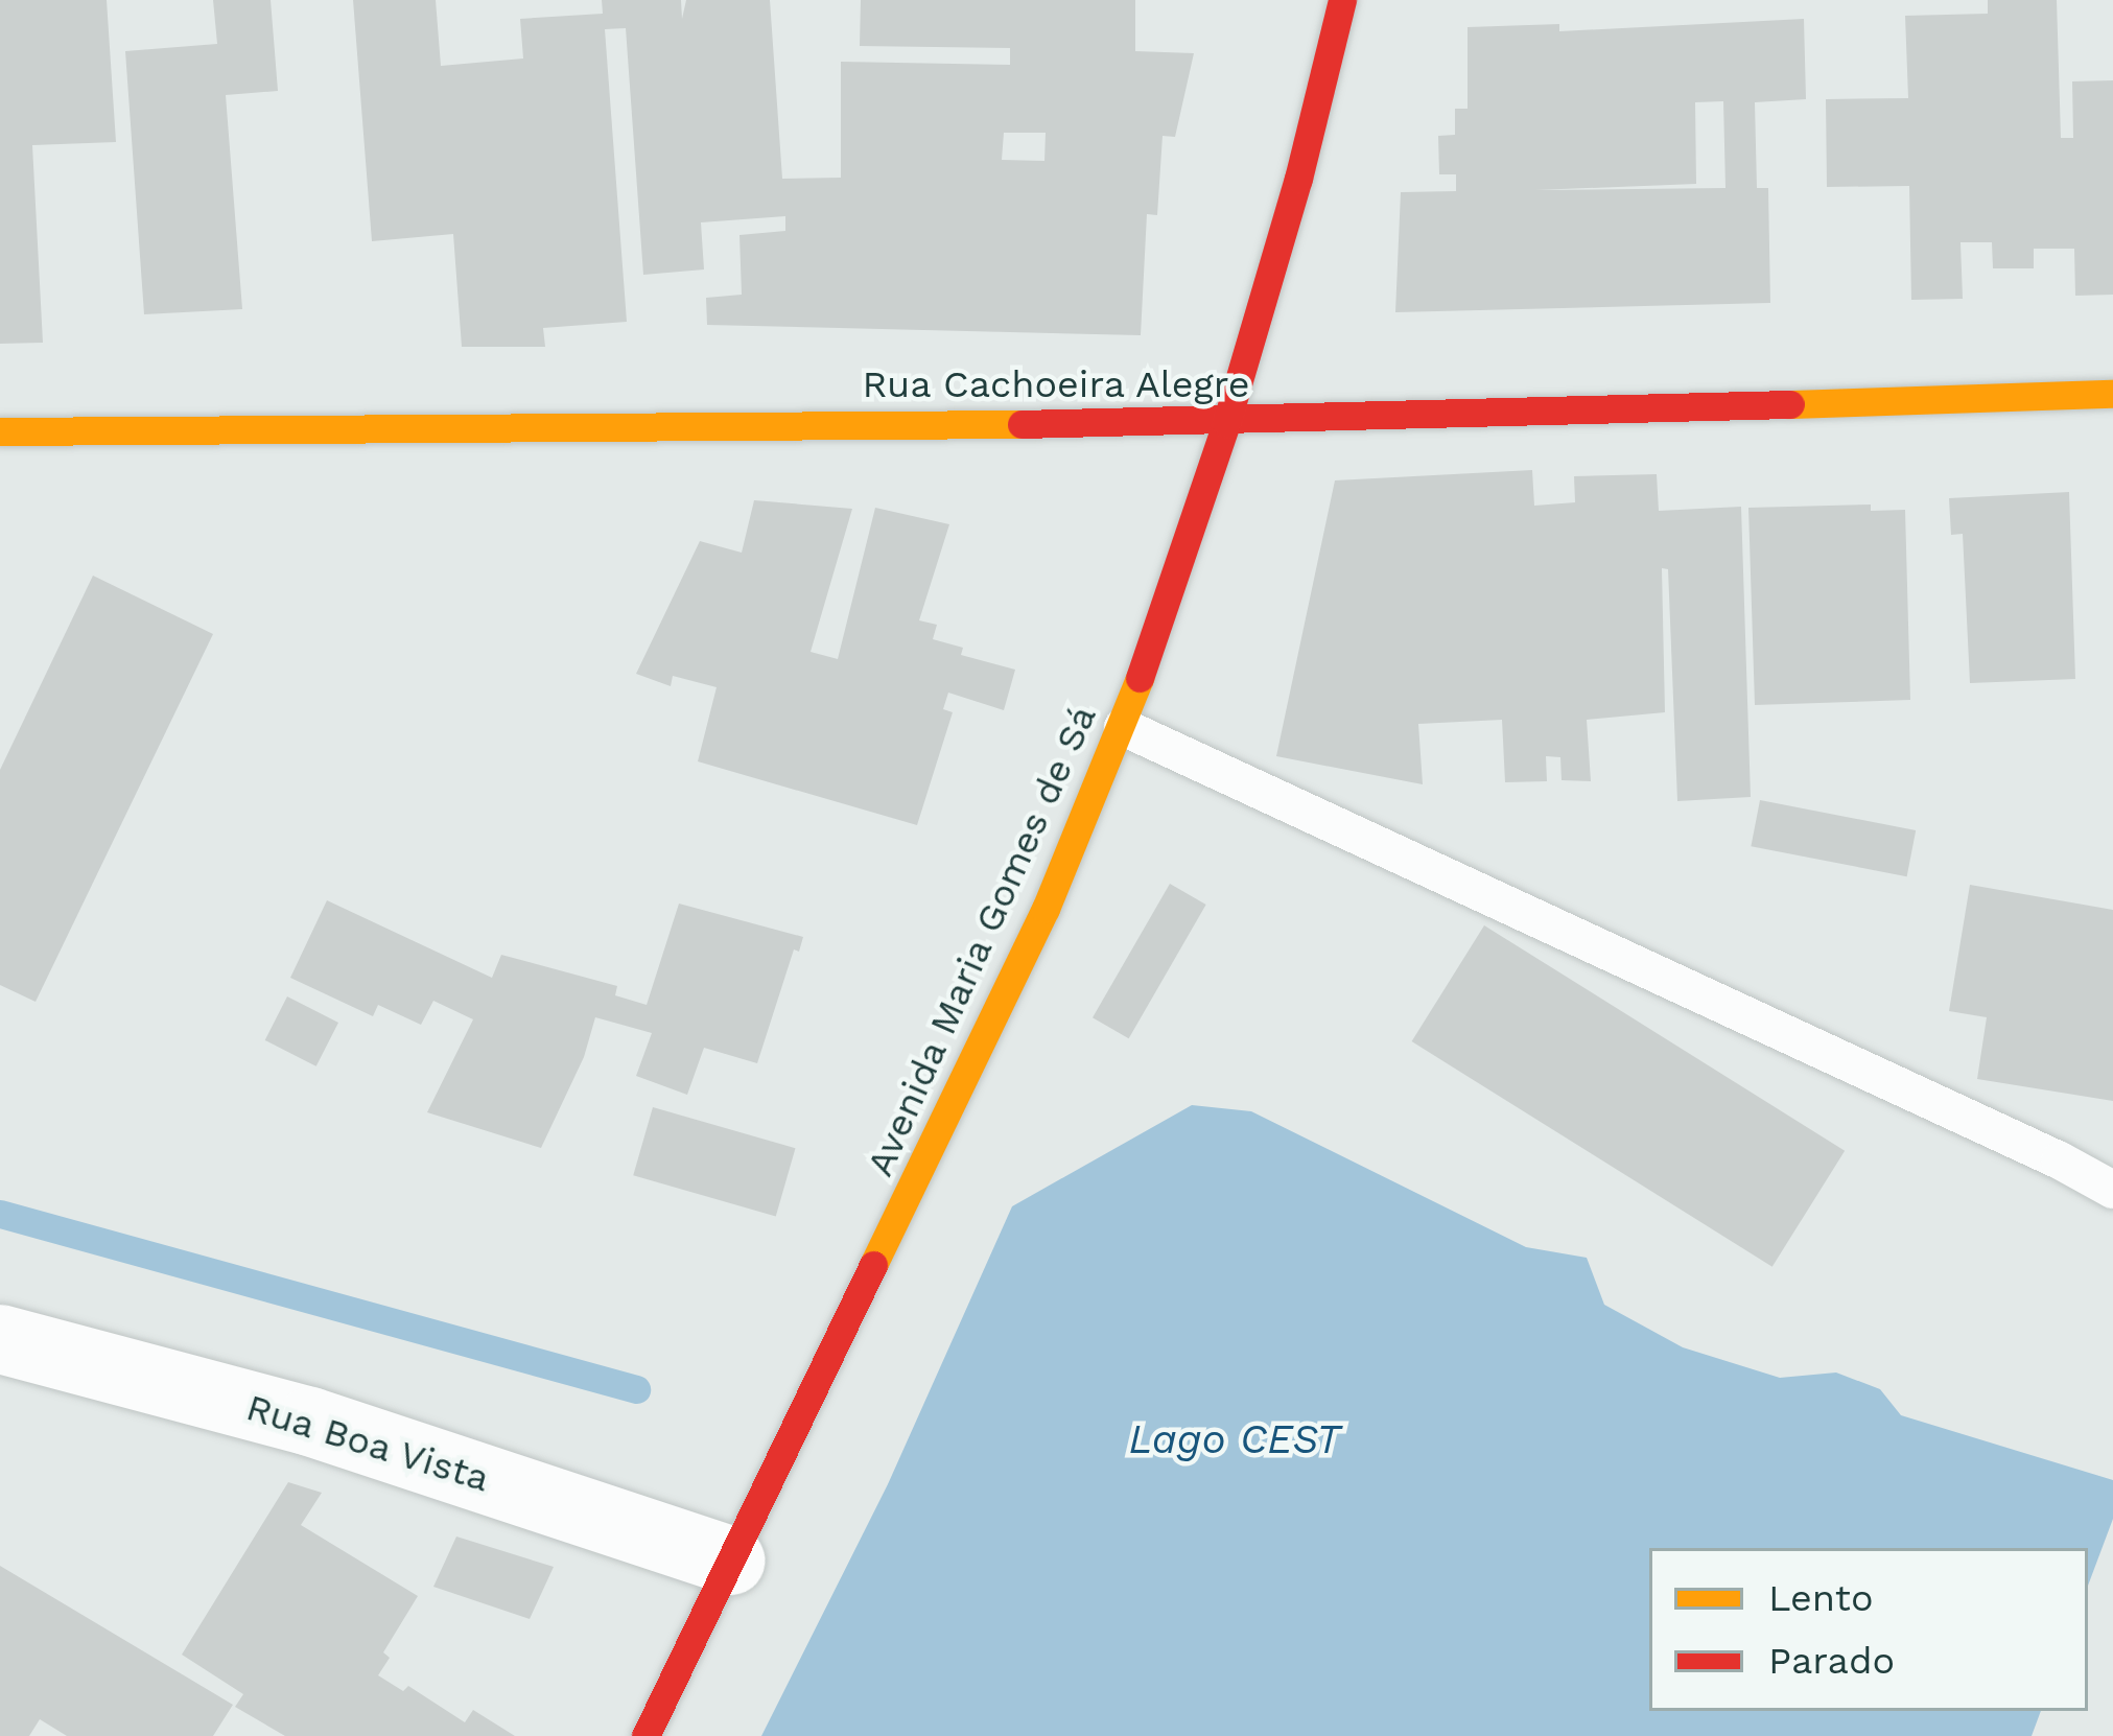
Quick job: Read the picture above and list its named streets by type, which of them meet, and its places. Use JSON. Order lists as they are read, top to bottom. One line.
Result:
{"streets":{"street":["Rua Cachoeira Alegre","Avenida Maria Gomes de Sá","Rua Boa Vista"]},"crossings":[["Rua Cachoeira Alegre","Avenida Maria Gomes de Sá"],["Avenida Maria Gomes de Sá","Rua Boa Vista"]],"water":["Lago CEST"],"legend":["Lento","Parado"]}
